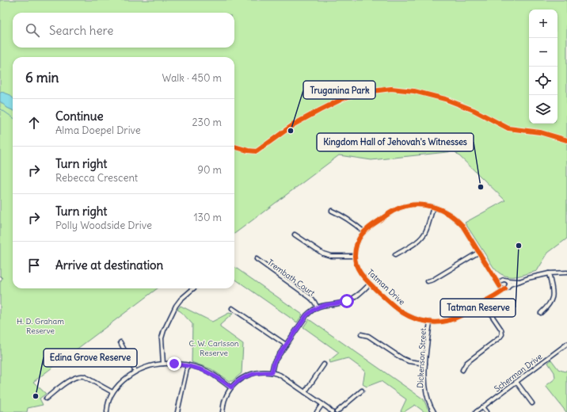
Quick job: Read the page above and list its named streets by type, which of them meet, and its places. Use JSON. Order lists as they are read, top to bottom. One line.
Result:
{"streets":{"street":["Trembath Court","Tatman Drive","Dickenson Street","Scherman Drive"]},"crossings":[["Tatman Drive","Dickenson Street"]],"parks":["H. D. Graham Reserve","C. W. Carlsson Reserve"],"places":["Truganina Park","Kingdom Hall of Jehovah's Witnesses","Tatman Reserve","Edina Grove Reserve"],"page":{"map_buttons":["+","−"],"search":"Search here","heading":["6 min","Walk · 450 m"],"list":[["Continue","Alma Doepel Drive","230 m"],["Turn right","Rebecca Crescent","90 m"],["Turn right","Polly Woodside Drive","130 m"],"Arrive at destination"]}}
